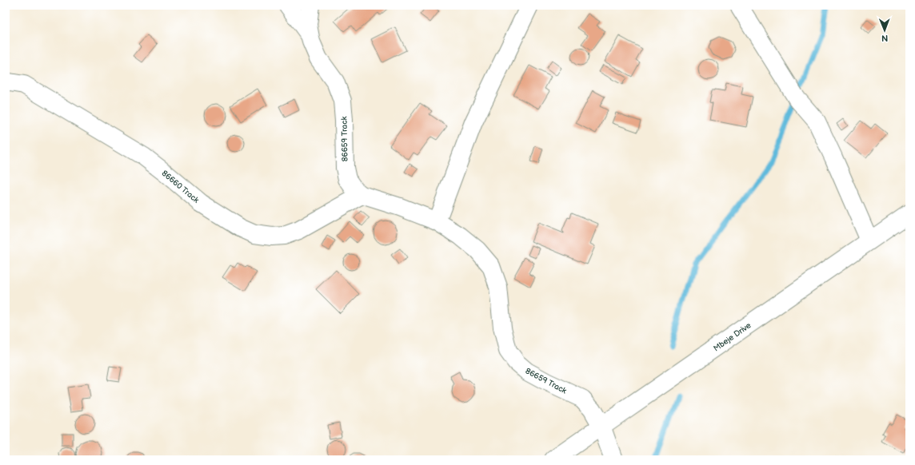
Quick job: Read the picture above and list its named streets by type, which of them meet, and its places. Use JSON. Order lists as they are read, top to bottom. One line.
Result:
{"streets":{"street":["86659 Track","86660 Track","Mbeje Drive"]},"crossings":[["86659 Track","86660 Track"],["86659 Track","Mbeje Drive"]],"north":"bottom"}
